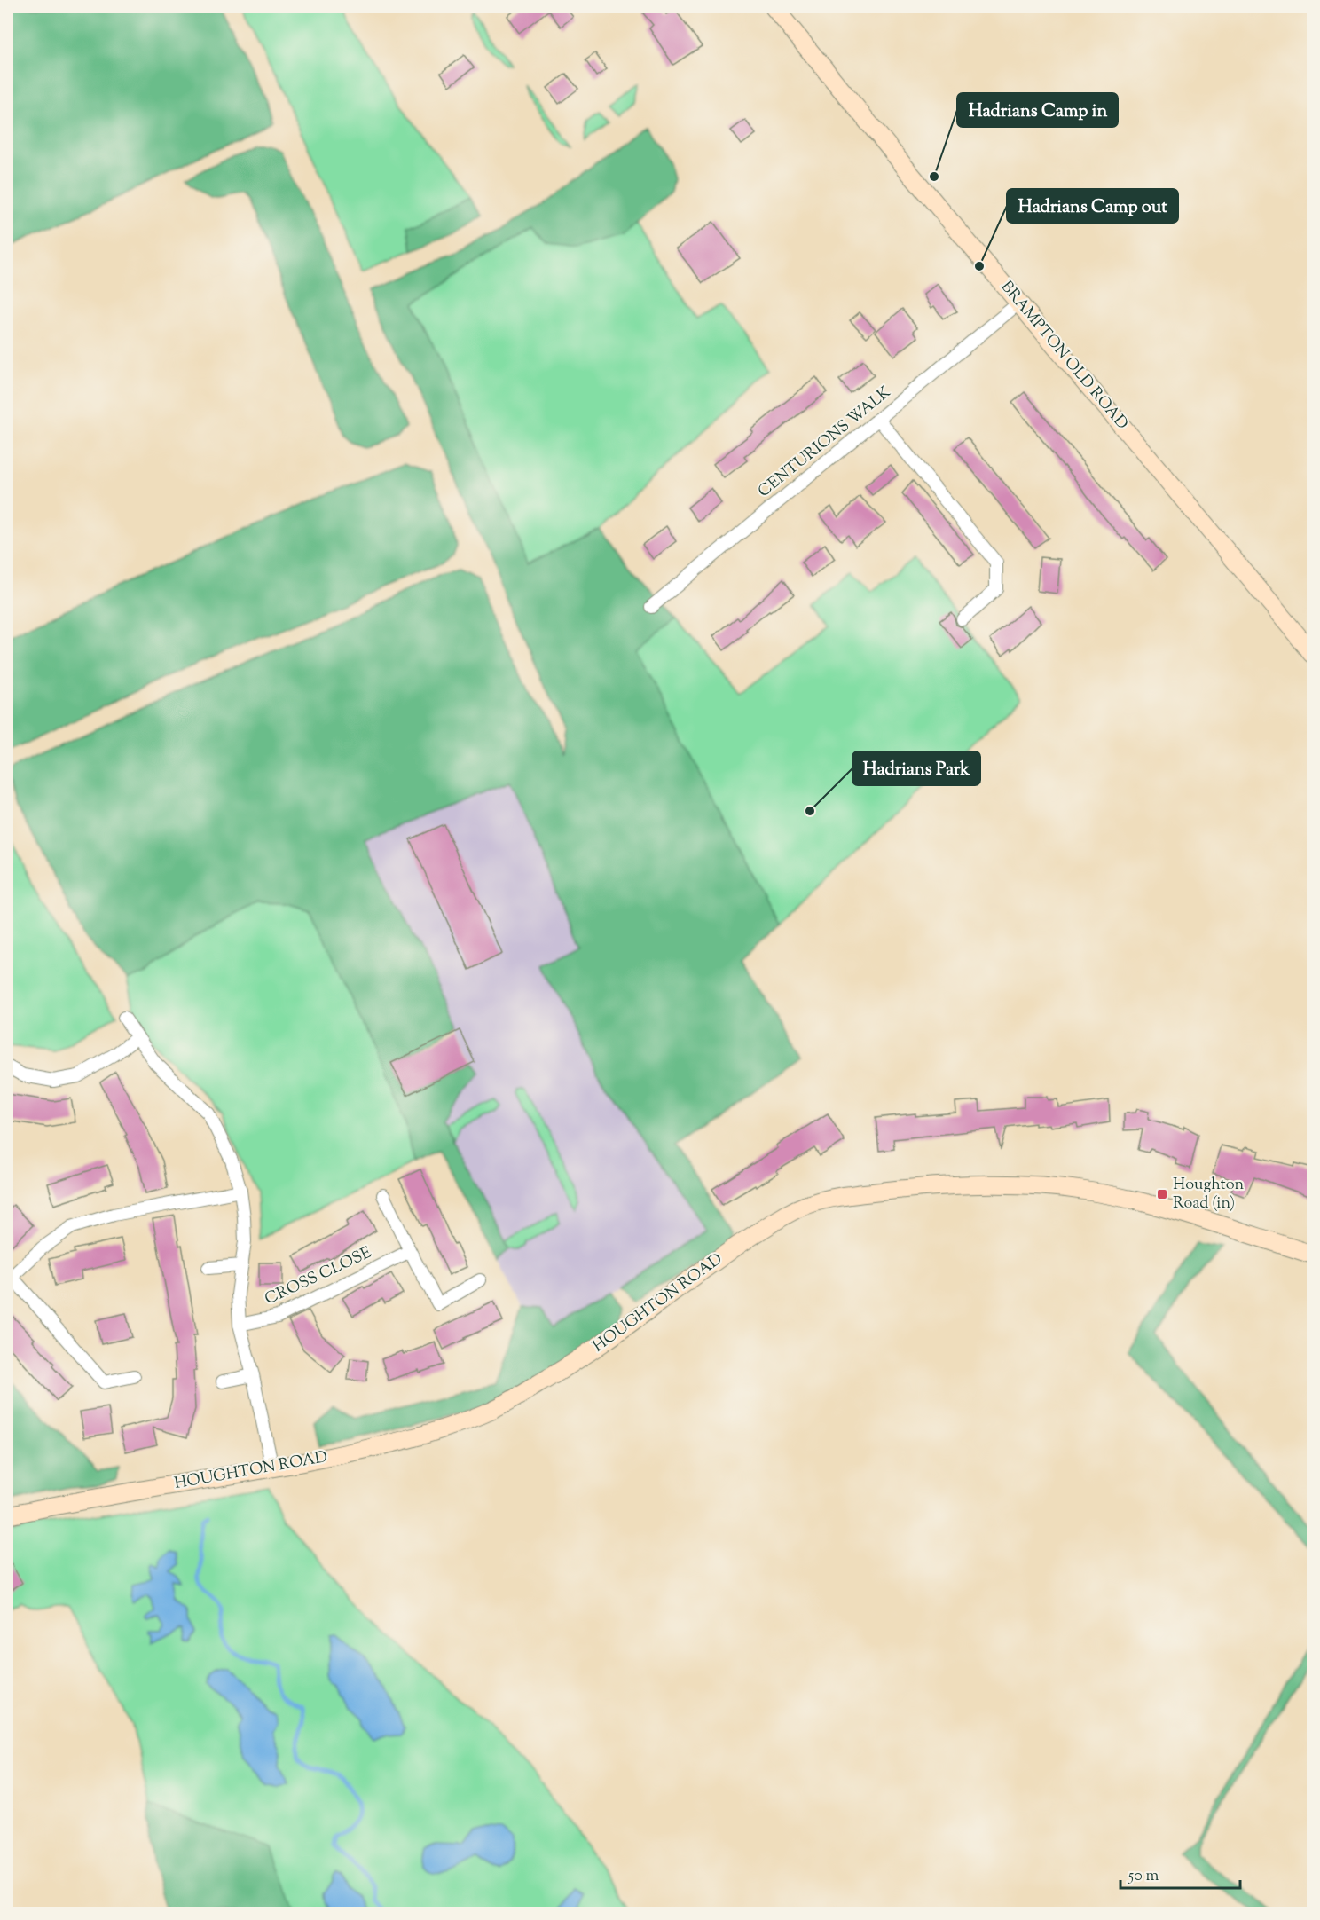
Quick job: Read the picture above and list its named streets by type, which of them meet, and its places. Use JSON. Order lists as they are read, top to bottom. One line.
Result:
{"streets":{"street":["BRAMPTON OLD ROAD","CENTURIONS WALK","CROSS CLOSE","HOUGHTON ROAD"]},"crossings":[["BRAMPTON OLD ROAD","CENTURIONS WALK"]],"places":{"other":["Hadrians Camp in","Hadrians Camp out","Hadrians Park"],"transit":["Houghton Road (in)"]},"scale_bar":"50 m"}
